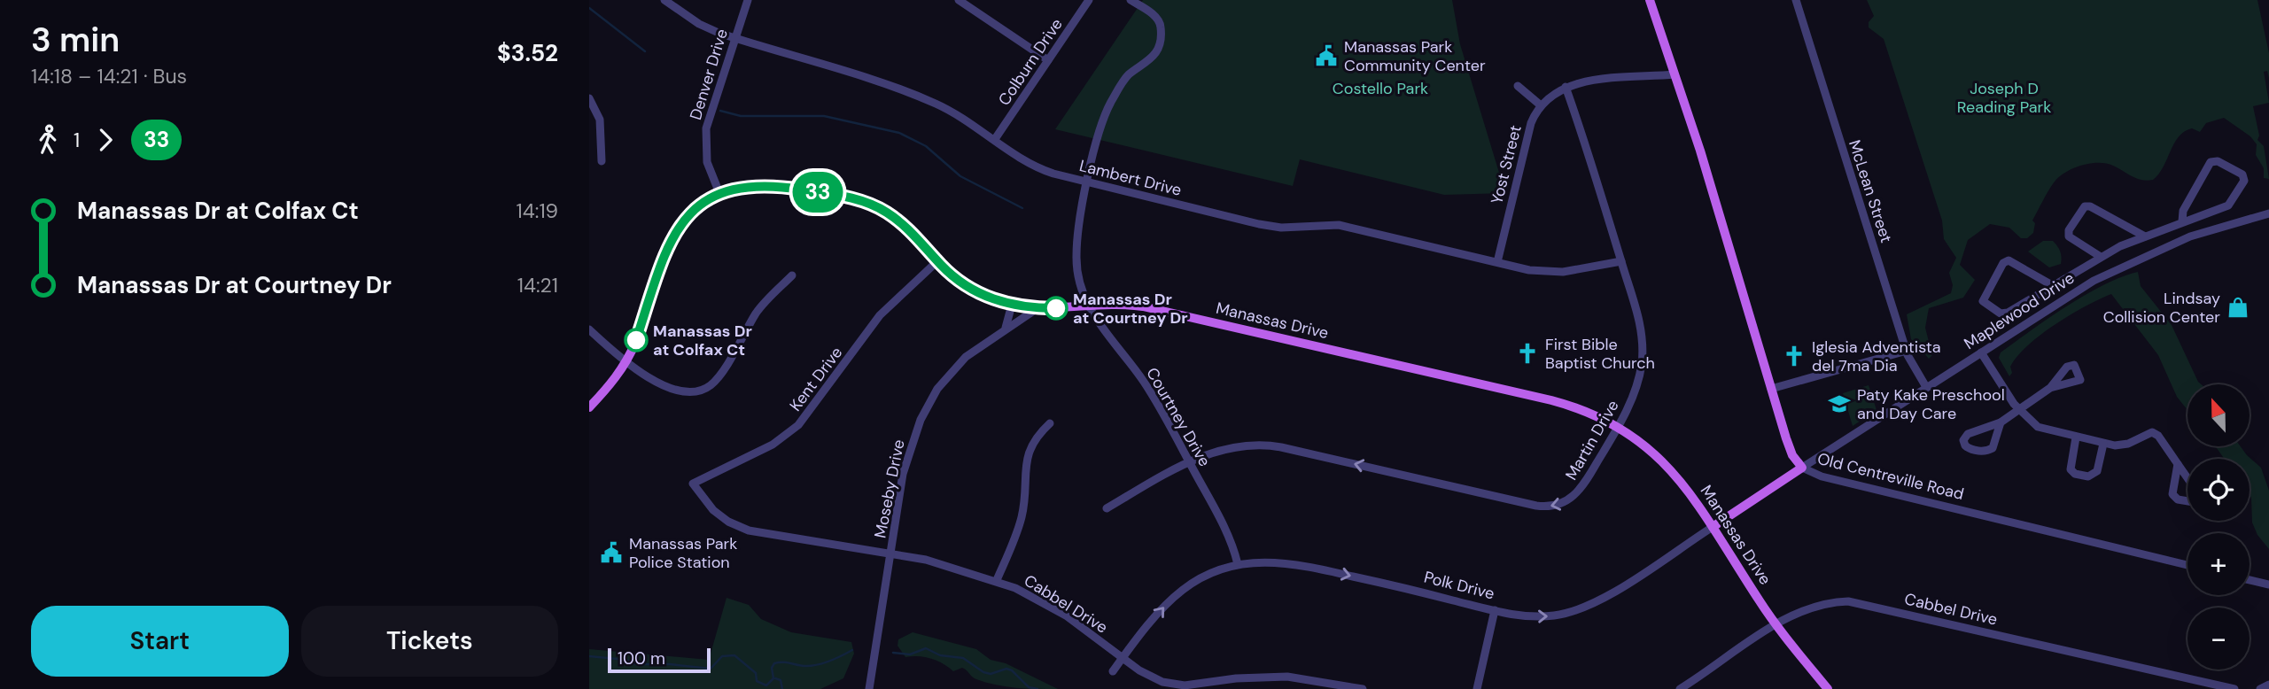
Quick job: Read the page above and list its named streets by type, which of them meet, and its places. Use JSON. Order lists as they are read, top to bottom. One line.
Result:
{"streets":{"main road":["Manassas Drive","Old Centreville Road","Polk Drive"],"street":["Colburn Drive","Denver Drive","Yost Street","Lambert Drive","McLean Street","Maplewood Drive","Kent Drive","Courtney Drive","Martin Drive","Moseby Drive","Cabbel Drive"]},"crossings":[["Colburn Drive","Lambert Drive"],["Denver Drive","Lambert Drive"],["Denver Drive","Manassas Drive"],["Yost Street","Lambert Drive"],["Yost Street","Martin Drive"],["Yost Street","Old Centreville Road"],["Lambert Drive","Courtney Drive"],["Lambert Drive","Martin Drive"],["McLean Street","Maplewood Drive"],["Maplewood Drive","Old Centreville Road"],["Maplewood Drive","Polk Drive"],["Manassas Drive","Kent Drive"],["Manassas Drive","Courtney Drive"],["Manassas Drive","Martin Drive"],["Manassas Drive","Moseby Drive"],["Manassas Drive","Polk Drive"],["Manassas Drive","Cabbel Drive"],["Kent Drive","Cabbel Drive"],["Courtney Drive","Martin Drive"],["Courtney Drive","Polk Drive"],["Old Centreville Road","Polk Drive"],["Moseby Drive","Cabbel Drive"],["Polk Drive","Cabbel Drive"]],"one_way":["Martin Drive","Polk Drive"],"parks":["Costello Park","Joseph D Reading Park"],"places":{"public building":["Manassas Park Community Center","Manassas Park Police Station"],"shop":["Lindsay Collision Center"],"other":["Manassas Dr at Courtney Dr","Manassas Dr at Colfax Ct"],"church":["First Bible Baptist Church","Iglesia Adventista del 7ma Dia"],"school or university":["Paty Kake Preschool and Day Care"]},"lines":["bus line 33"],"scale_bar":"100 m","north":"top","page":{"heading":["3 min","14:18 – 14:21 · Bus","$3.52"],"on_map":"33","legs":["1","33"],"list":[{"name":"Manassas Dr at Colfax Ct","value":"14:19"},{"name":"Manassas Dr at Courtney Dr","value":"14:21"}],"map_buttons":["+","−"],"buttons":["Start","Tickets"],"scale":"100 m"}}
